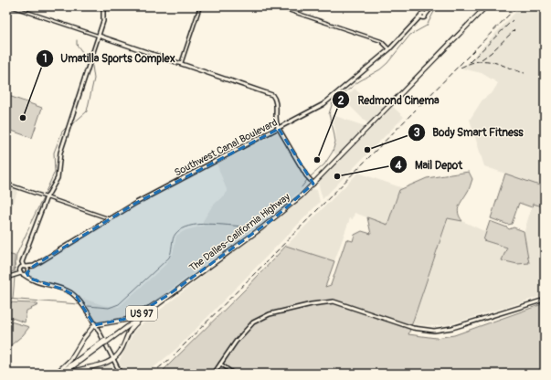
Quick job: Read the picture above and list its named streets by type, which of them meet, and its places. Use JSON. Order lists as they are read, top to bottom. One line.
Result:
{"streets":{"highway":["The Dalles-California Highway","US 97"],"main road":["Southwest Canal Boulevard"]},"places":["Umatilla Sports Complex","Body Smart Fitness","Redmond Cinema","Mail Depot"]}
